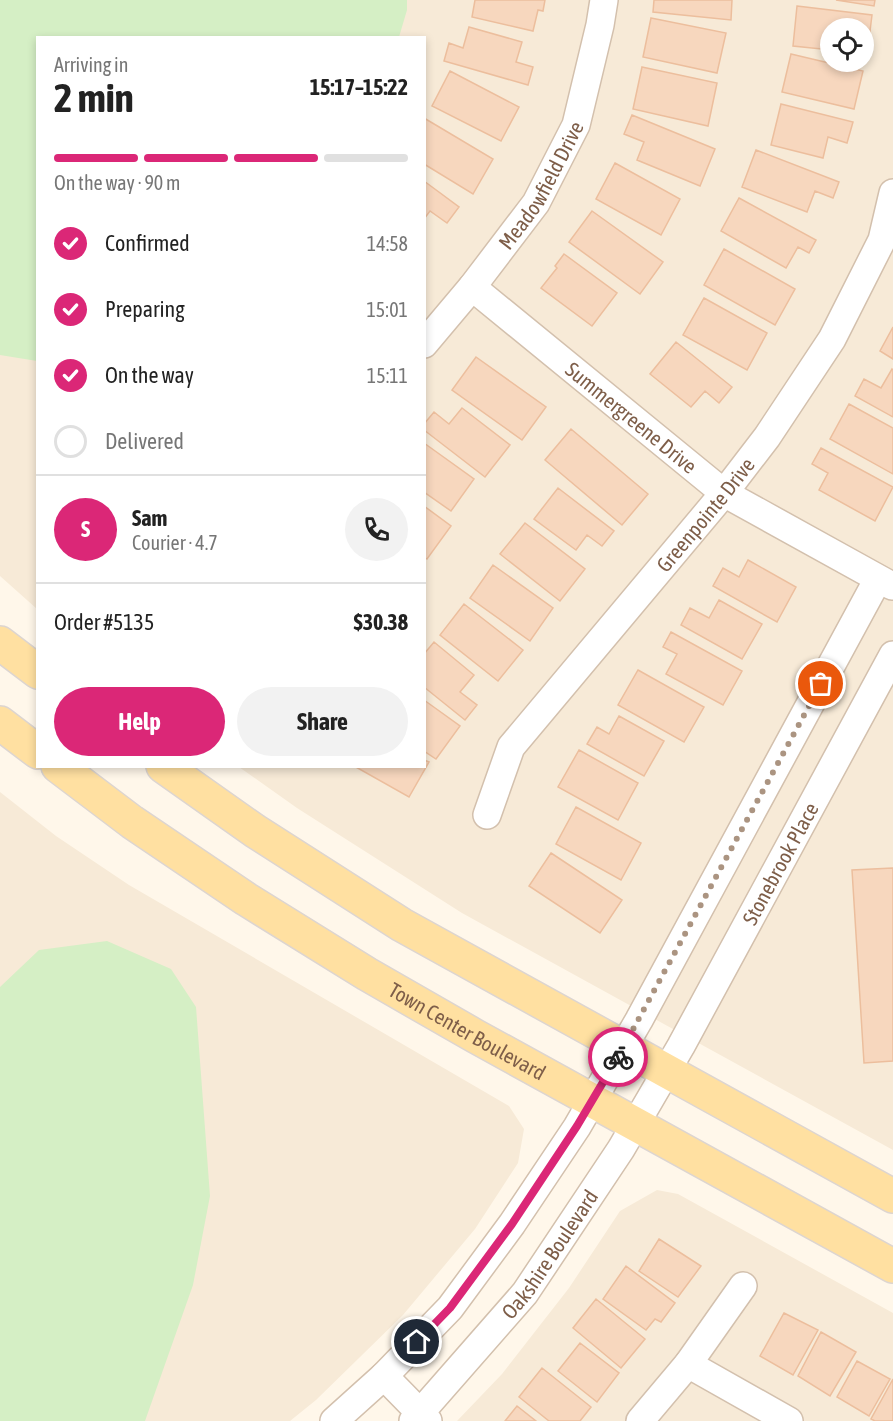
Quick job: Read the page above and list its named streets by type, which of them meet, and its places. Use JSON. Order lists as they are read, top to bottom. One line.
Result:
{"streets":{"main road":["Town Center Boulevard"],"street":["Meadowfield Drive","Summergreene Drive","Greenpointe Drive","Stonebrook Place","Oakshire Boulevard"]},"crossings":[["Meadowfield Drive","Summergreene Drive"],["Summergreene Drive","Greenpointe Drive"],["Stonebrook Place","Oakshire Boulevard"],["Town Center Boulevard","Oakshire Boulevard"]],"page":{"heading":["2 min","Arriving in","15:17–15:22"],"panel":["Sam","Courier · 4.7","Order #5135","$30.38"],"bar":"On the way · 90 m","list":[["Confirmed","14:58"],["Preparing","15:01"],["On the way","15:11"],"Delivered"],"round":"S","buttons":["Help","Share"]}}
